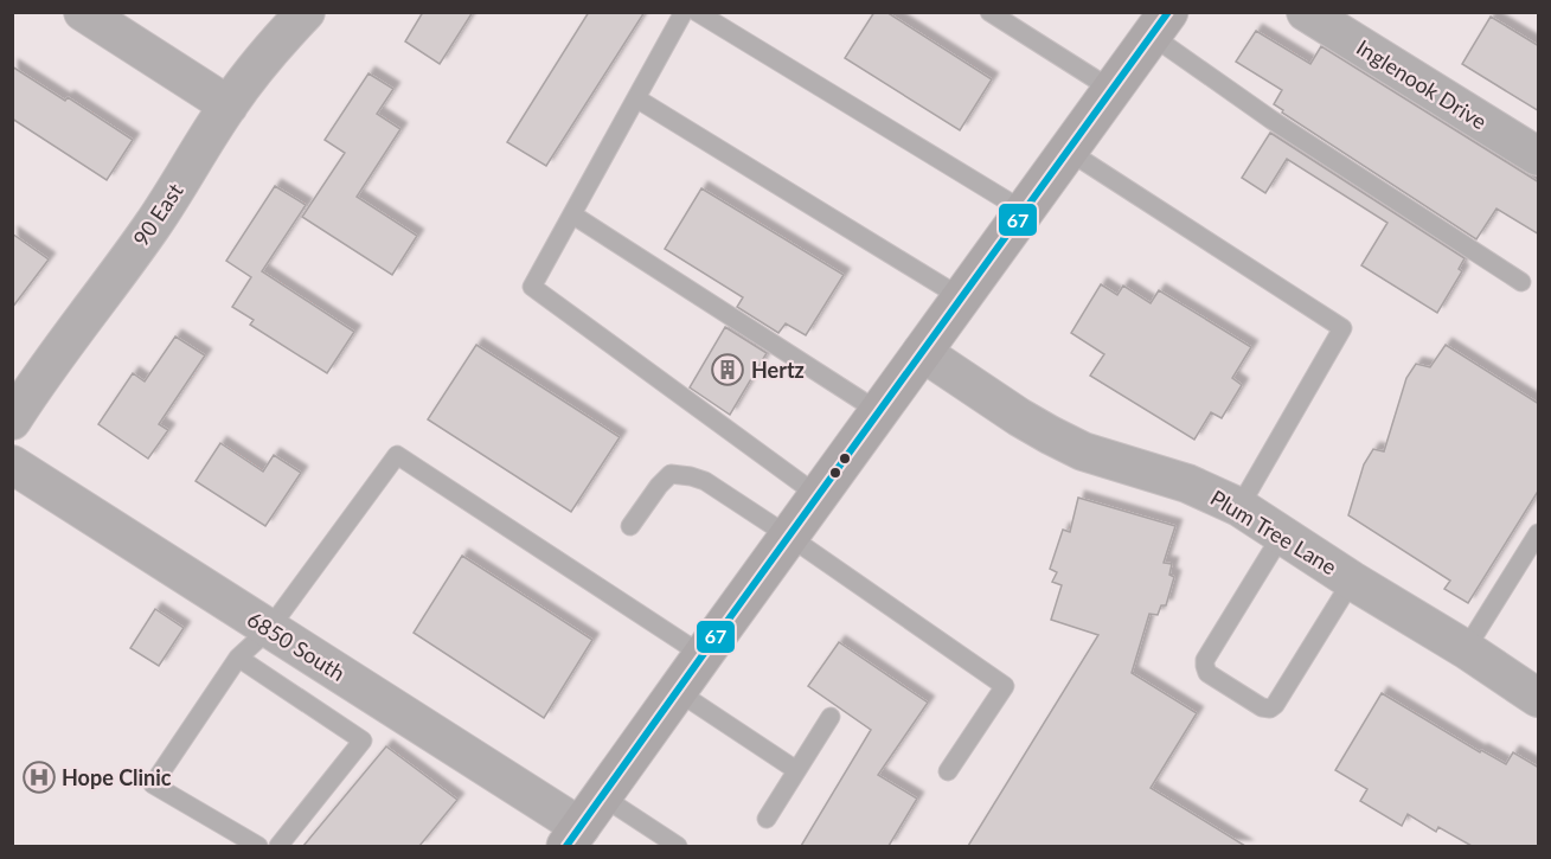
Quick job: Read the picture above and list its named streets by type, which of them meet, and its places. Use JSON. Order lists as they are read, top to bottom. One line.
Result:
{"streets":{"street":["Inglenook Drive","90 East","Plum Tree Lane","6850 South"]},"places":{"building":["Hertz"],"hospital":["Hope Clinic"]},"lines":["transit line 67"]}
